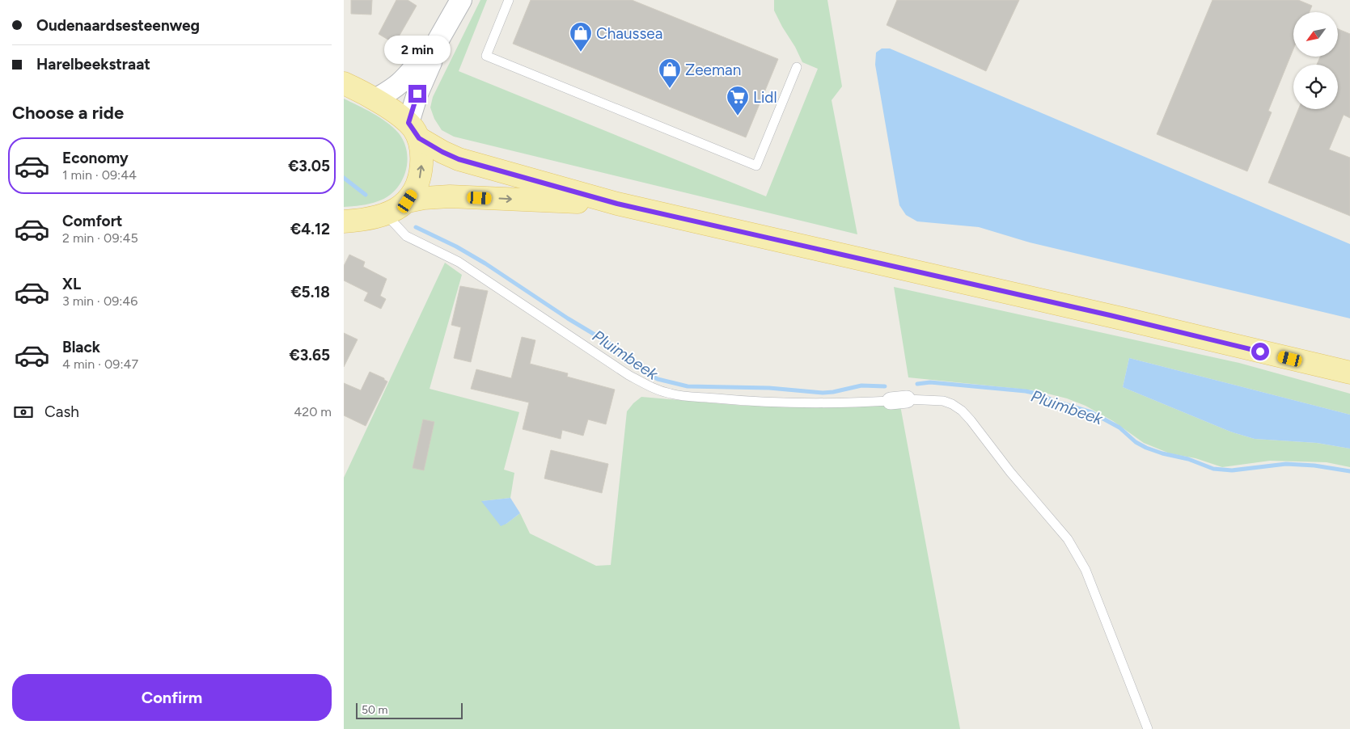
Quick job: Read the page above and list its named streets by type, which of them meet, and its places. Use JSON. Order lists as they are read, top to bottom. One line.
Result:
{"water":["Pluimbeek"],"places":{"shop":["Chaussea","Zeeman"],"supermarket":["Lidl"]},"scale_bar":"50 m","north":"bottom left","page":{"banner":["Oudenaardsesteenweg","Harelbeekstraat"],"bubble":"2 min","heading":"Choose a ride","list":[{"name":"Economy","note":"1 min · 09:44","value":"€3.05"},{"name":"Comfort","note":"2 min · 09:45","value":"€4.12"},{"name":"XL","note":"3 min · 09:46","value":"€5.18"},{"name":"Black","note":"4 min · 09:47","value":"€3.65"}],"pay":["Cash","420 m"],"buttons":"Confirm","scale":"50 m"}}
